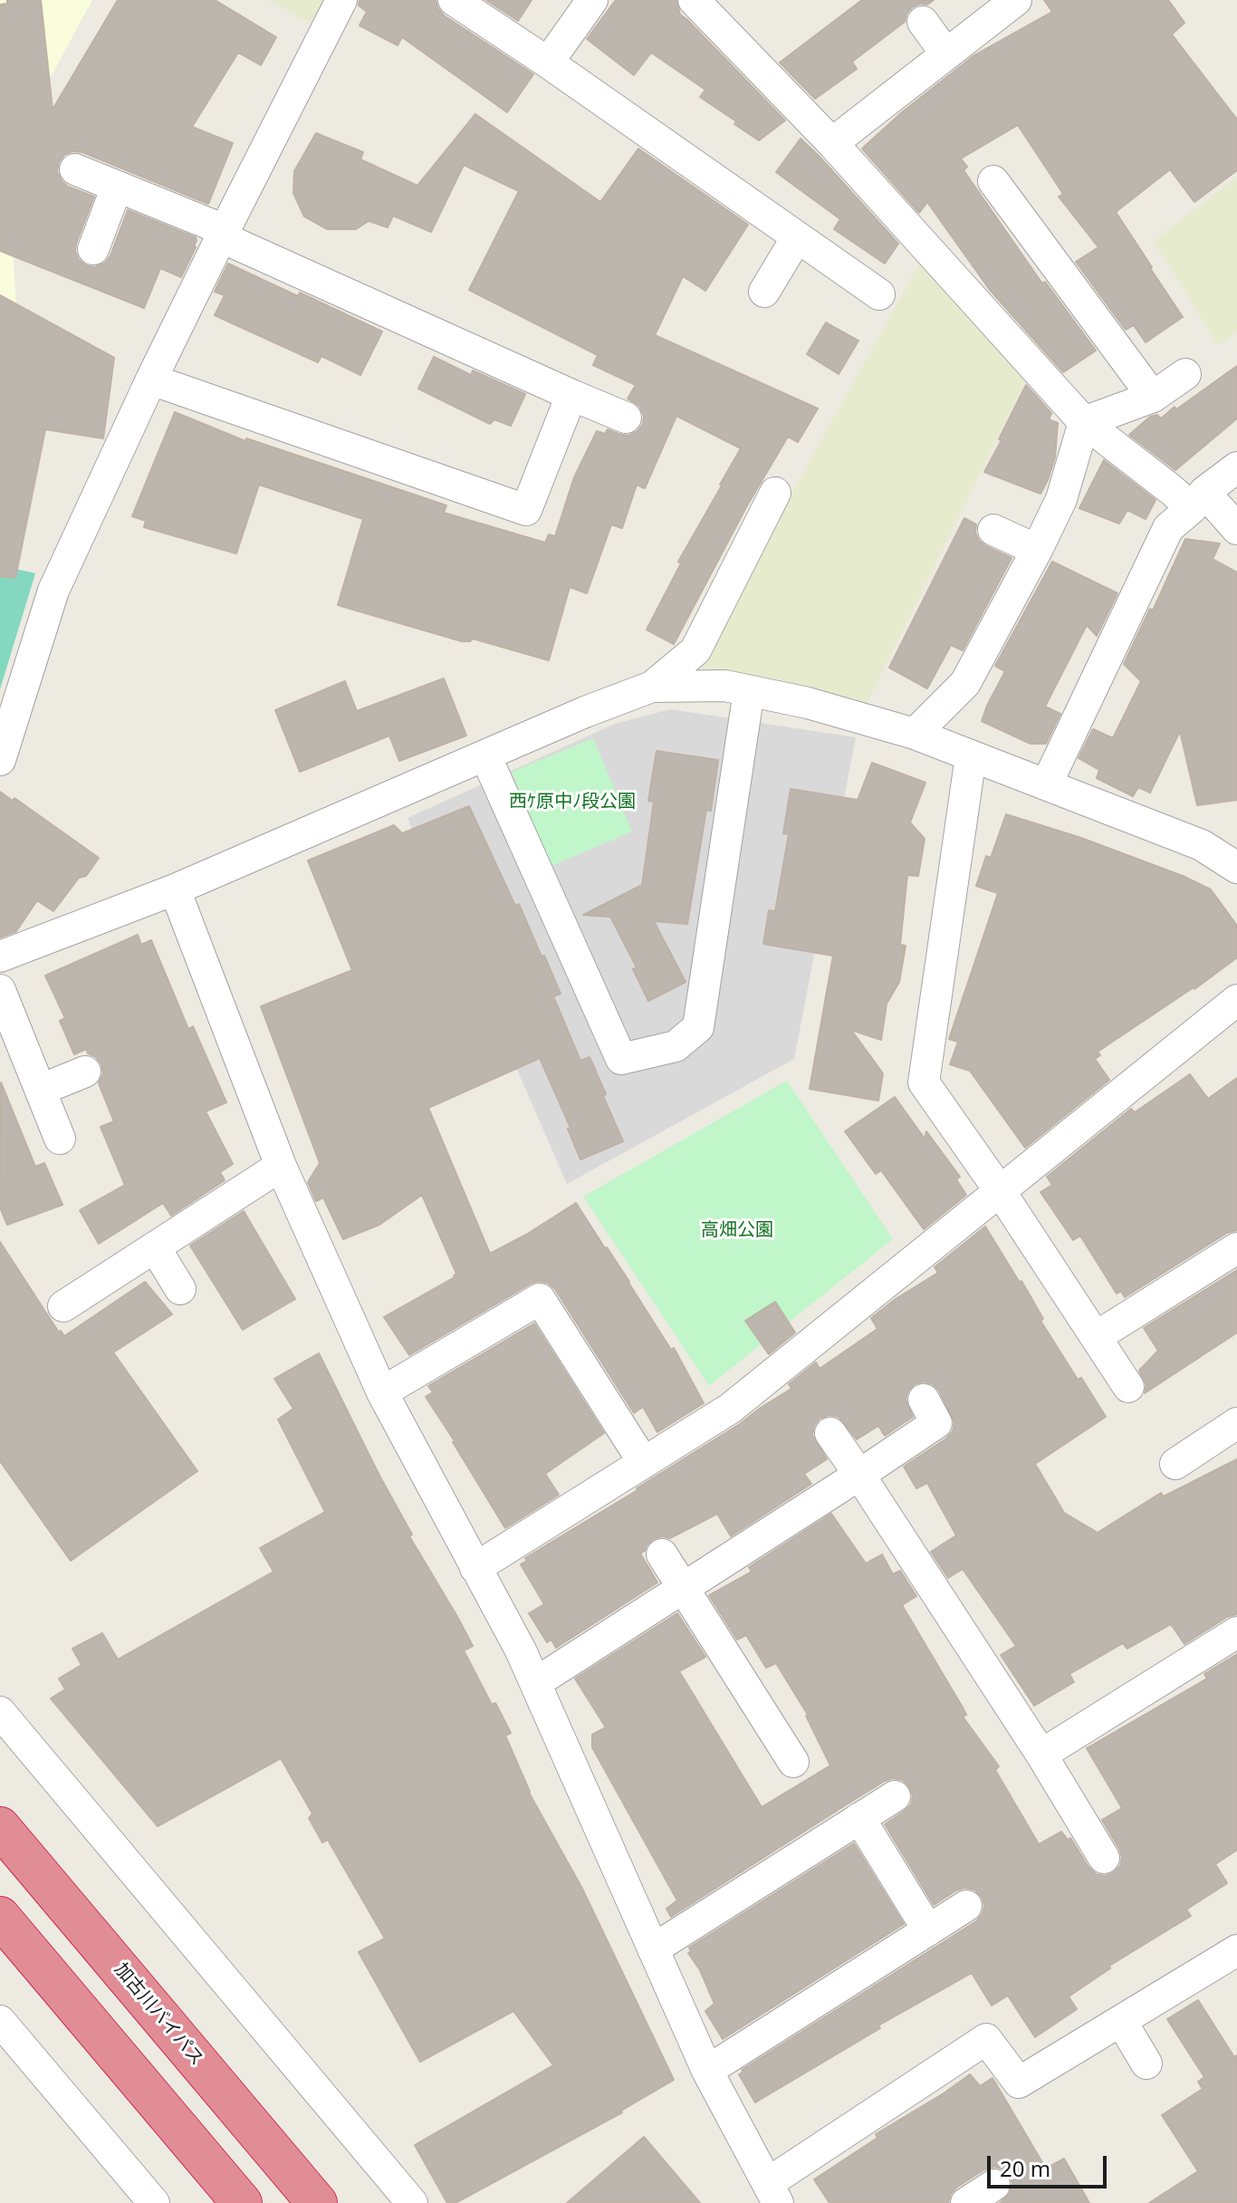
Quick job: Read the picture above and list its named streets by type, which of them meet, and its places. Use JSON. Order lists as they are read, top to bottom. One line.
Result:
{"streets":{"highway":["加古川バイパス"]},"parks":["西ｹ原中ﾉ段公園","高畑公園"],"scale_bar":"20 m"}
